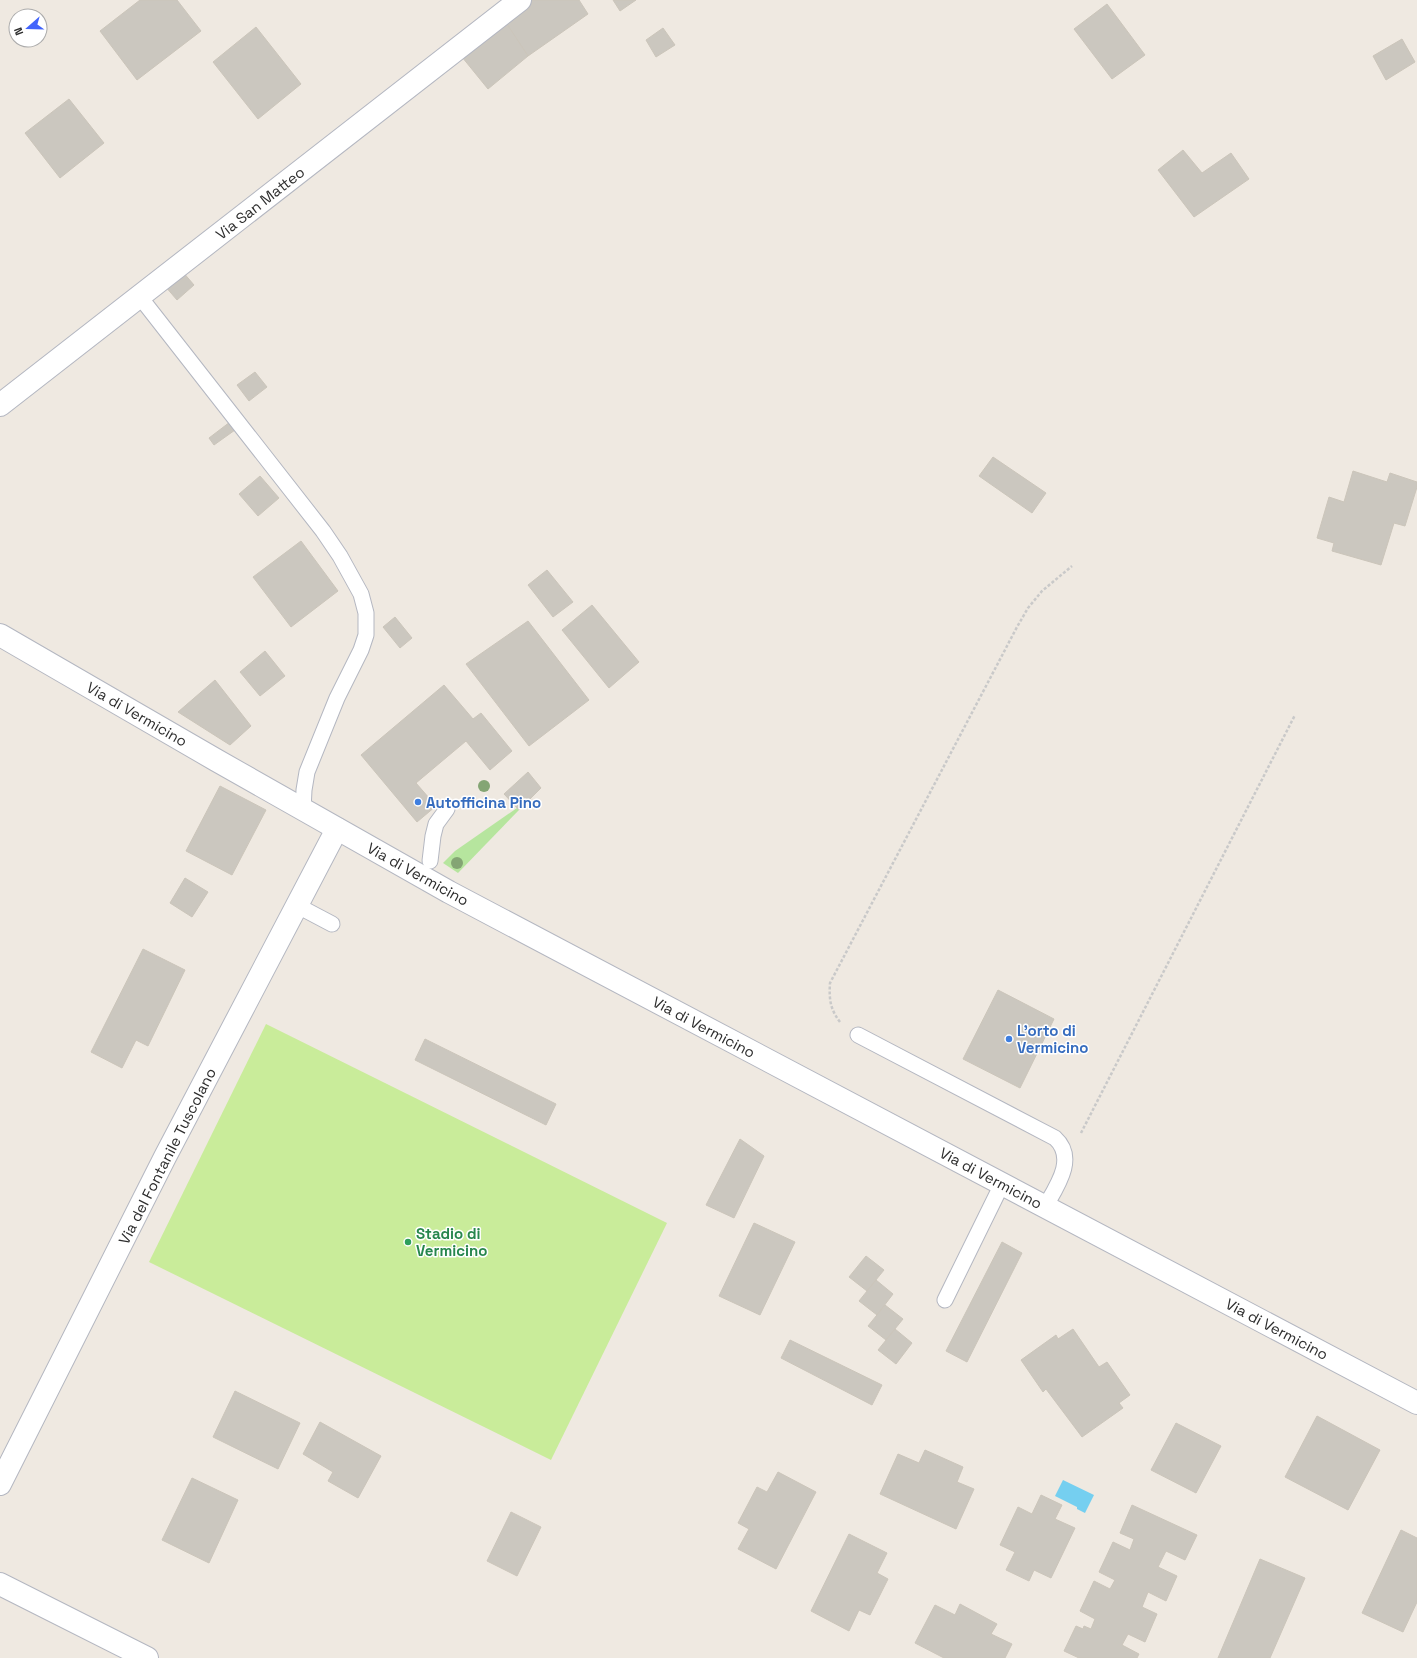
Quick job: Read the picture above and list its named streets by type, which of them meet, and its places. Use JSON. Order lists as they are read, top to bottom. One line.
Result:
{"streets":{"main road":["Via San Matteo","Via di Vermicino","Via del Fontanile Tuscolano"]},"crossings":[["Via di Vermicino","Via del Fontanile Tuscolano"]],"places":["Autofficina Pino","L'orto di Vermicino","Stadio di Vermicino"],"north":"left"}
